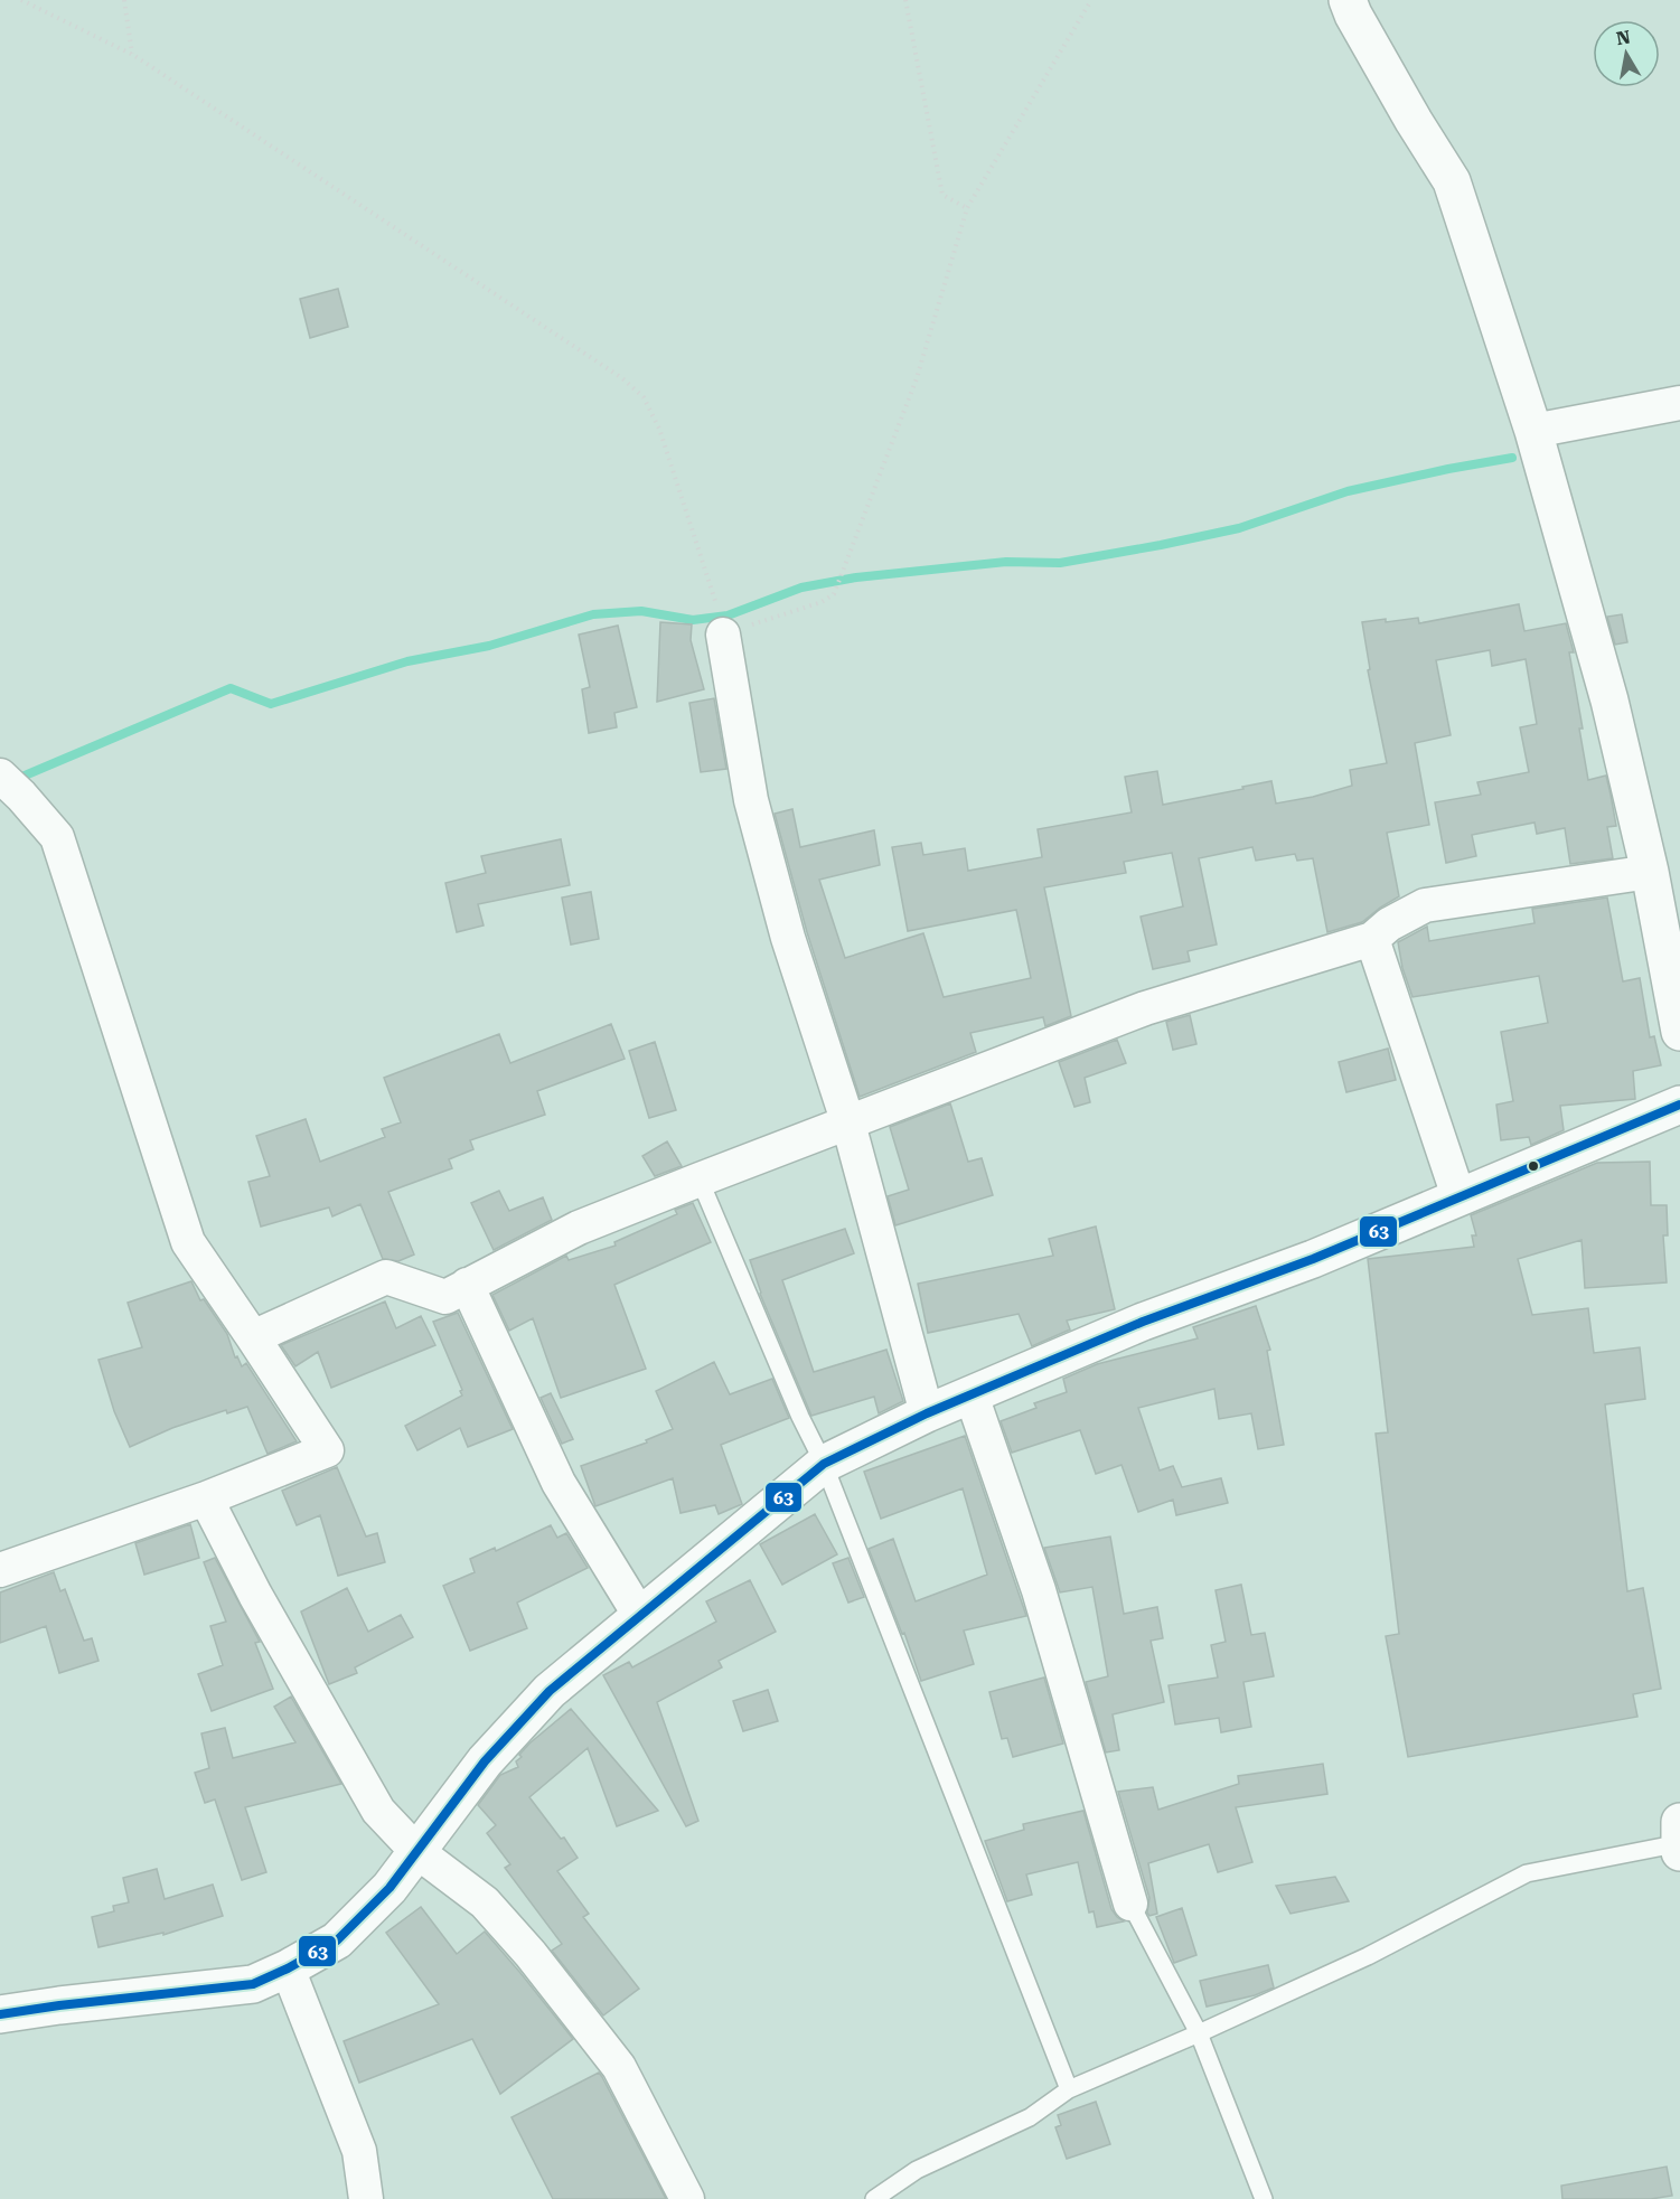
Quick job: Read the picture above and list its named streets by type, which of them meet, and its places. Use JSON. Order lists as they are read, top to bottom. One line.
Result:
{"lines":["transit line 63"],"north":"top"}
